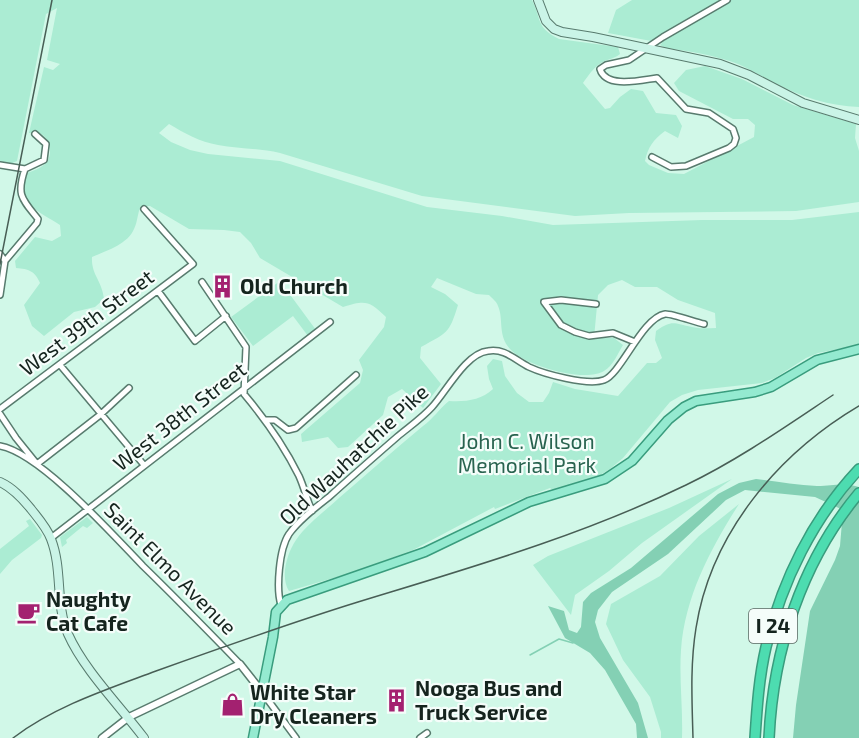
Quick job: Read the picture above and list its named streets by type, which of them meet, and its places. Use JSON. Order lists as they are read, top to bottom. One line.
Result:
{"streets":{"highway":["I 24"],"street":["West 39th Street","West 38th Street","Old Wauhatchie Pike","Saint Elmo Avenue"]},"crossings":[["West 38th Street","Saint Elmo Avenue"]],"parks":["John C. Wilson Memorial Park"],"places":{"building":["Old Church","Nooga Bus and Truck Service"],"cafe":["Naughty Cat Cafe"],"shop":["White Star Dry Cleaners"]}}
